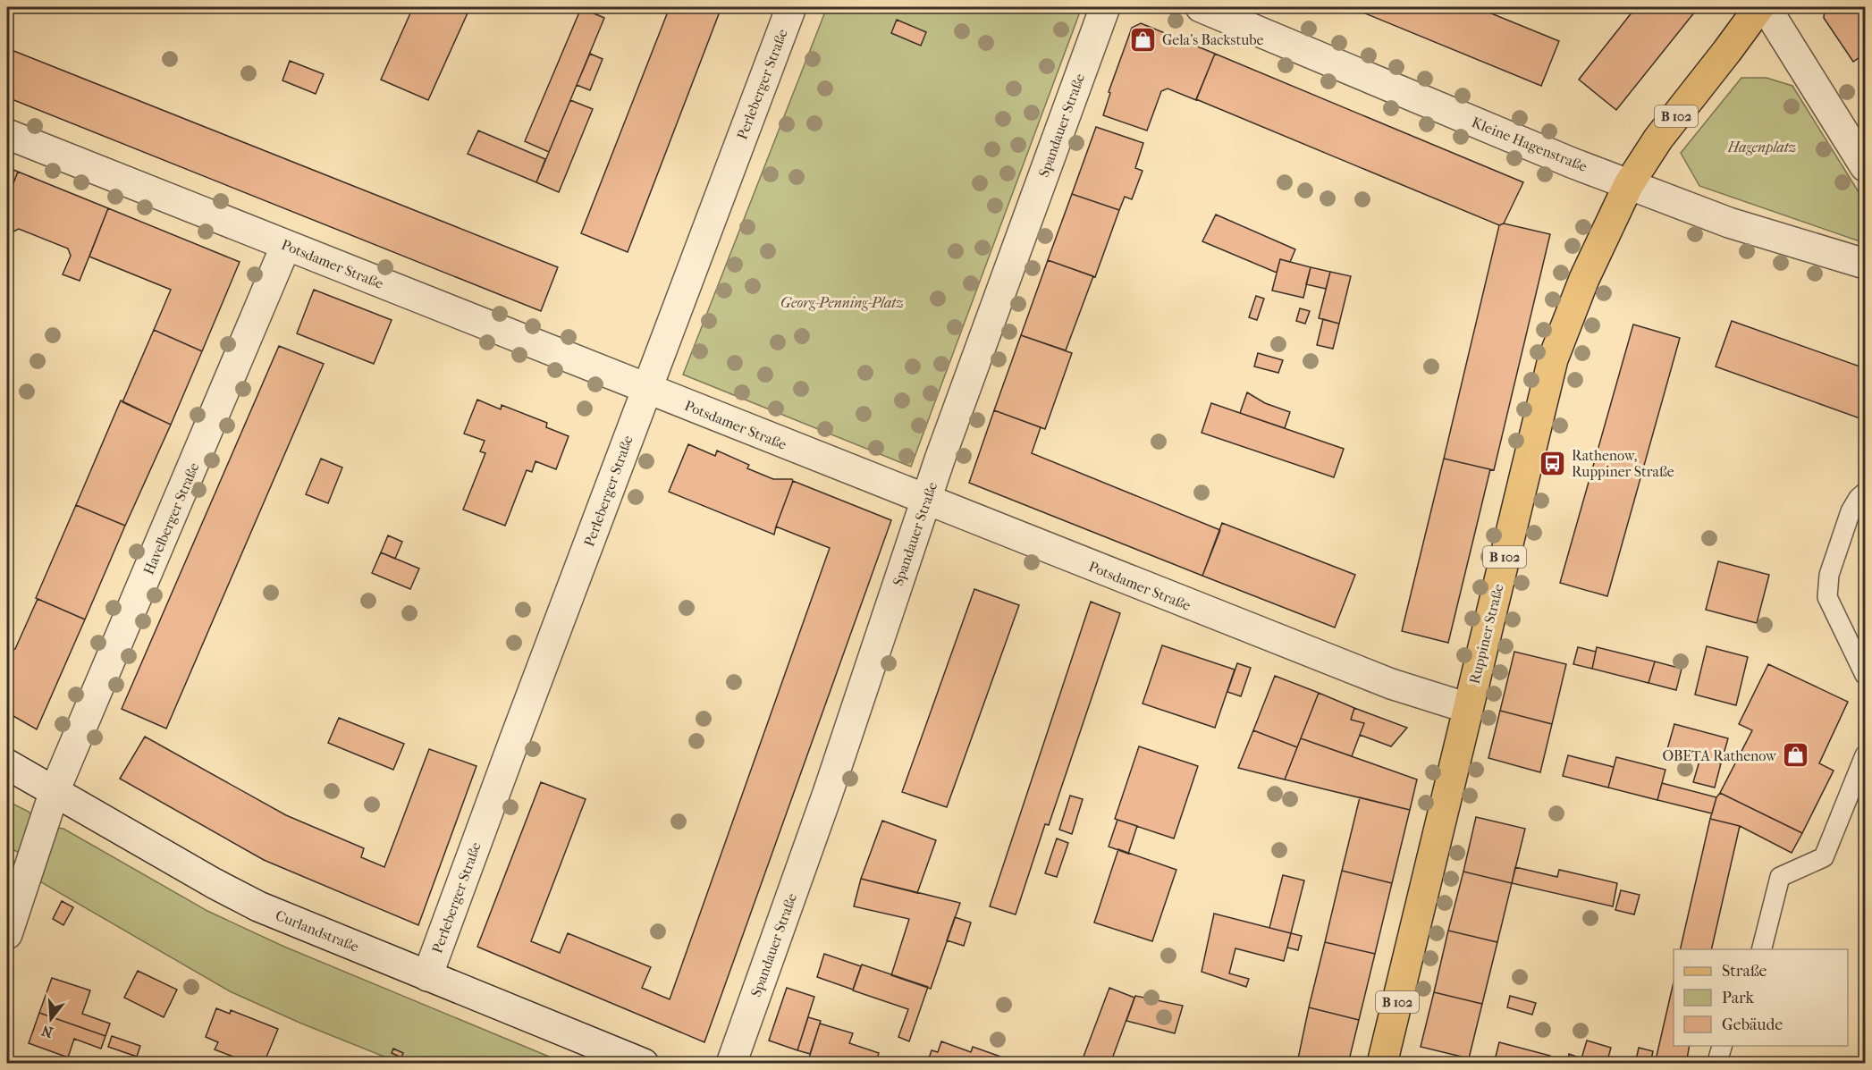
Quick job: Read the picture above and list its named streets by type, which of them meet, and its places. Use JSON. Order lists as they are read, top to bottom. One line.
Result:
{"streets":{"main road":["B 102","Ruppiner Straße"],"street":["Perleberger Straße","Spandauer Straße","Kleine Hagenstraße","Potsdamer Straße","Havelberger Straße","Curlandstraße"]},"crossings":[["Perleberger Straße","Potsdamer Straße"],["Perleberger Straße","Curlandstraße"],["B 102","Kleine Hagenstraße"],["B 102","Ruppiner Straße"],["Spandauer Straße","Potsdamer Straße"],["Kleine Hagenstraße","Ruppiner Straße"],["Potsdamer Straße","Havelberger Straße"],["Potsdamer Straße","Ruppiner Straße"],["Havelberger Straße","Curlandstraße"]],"parks":["Hagenplatz","Georg-Penning-Platz"],"places":{"shop":["Gela's Backstube","OBETA Rathenow"],"bus stop":["Rathenow, Ruppiner Straße"]},"legend":["Straße","Park","Gebäude"],"north":"bottom"}
